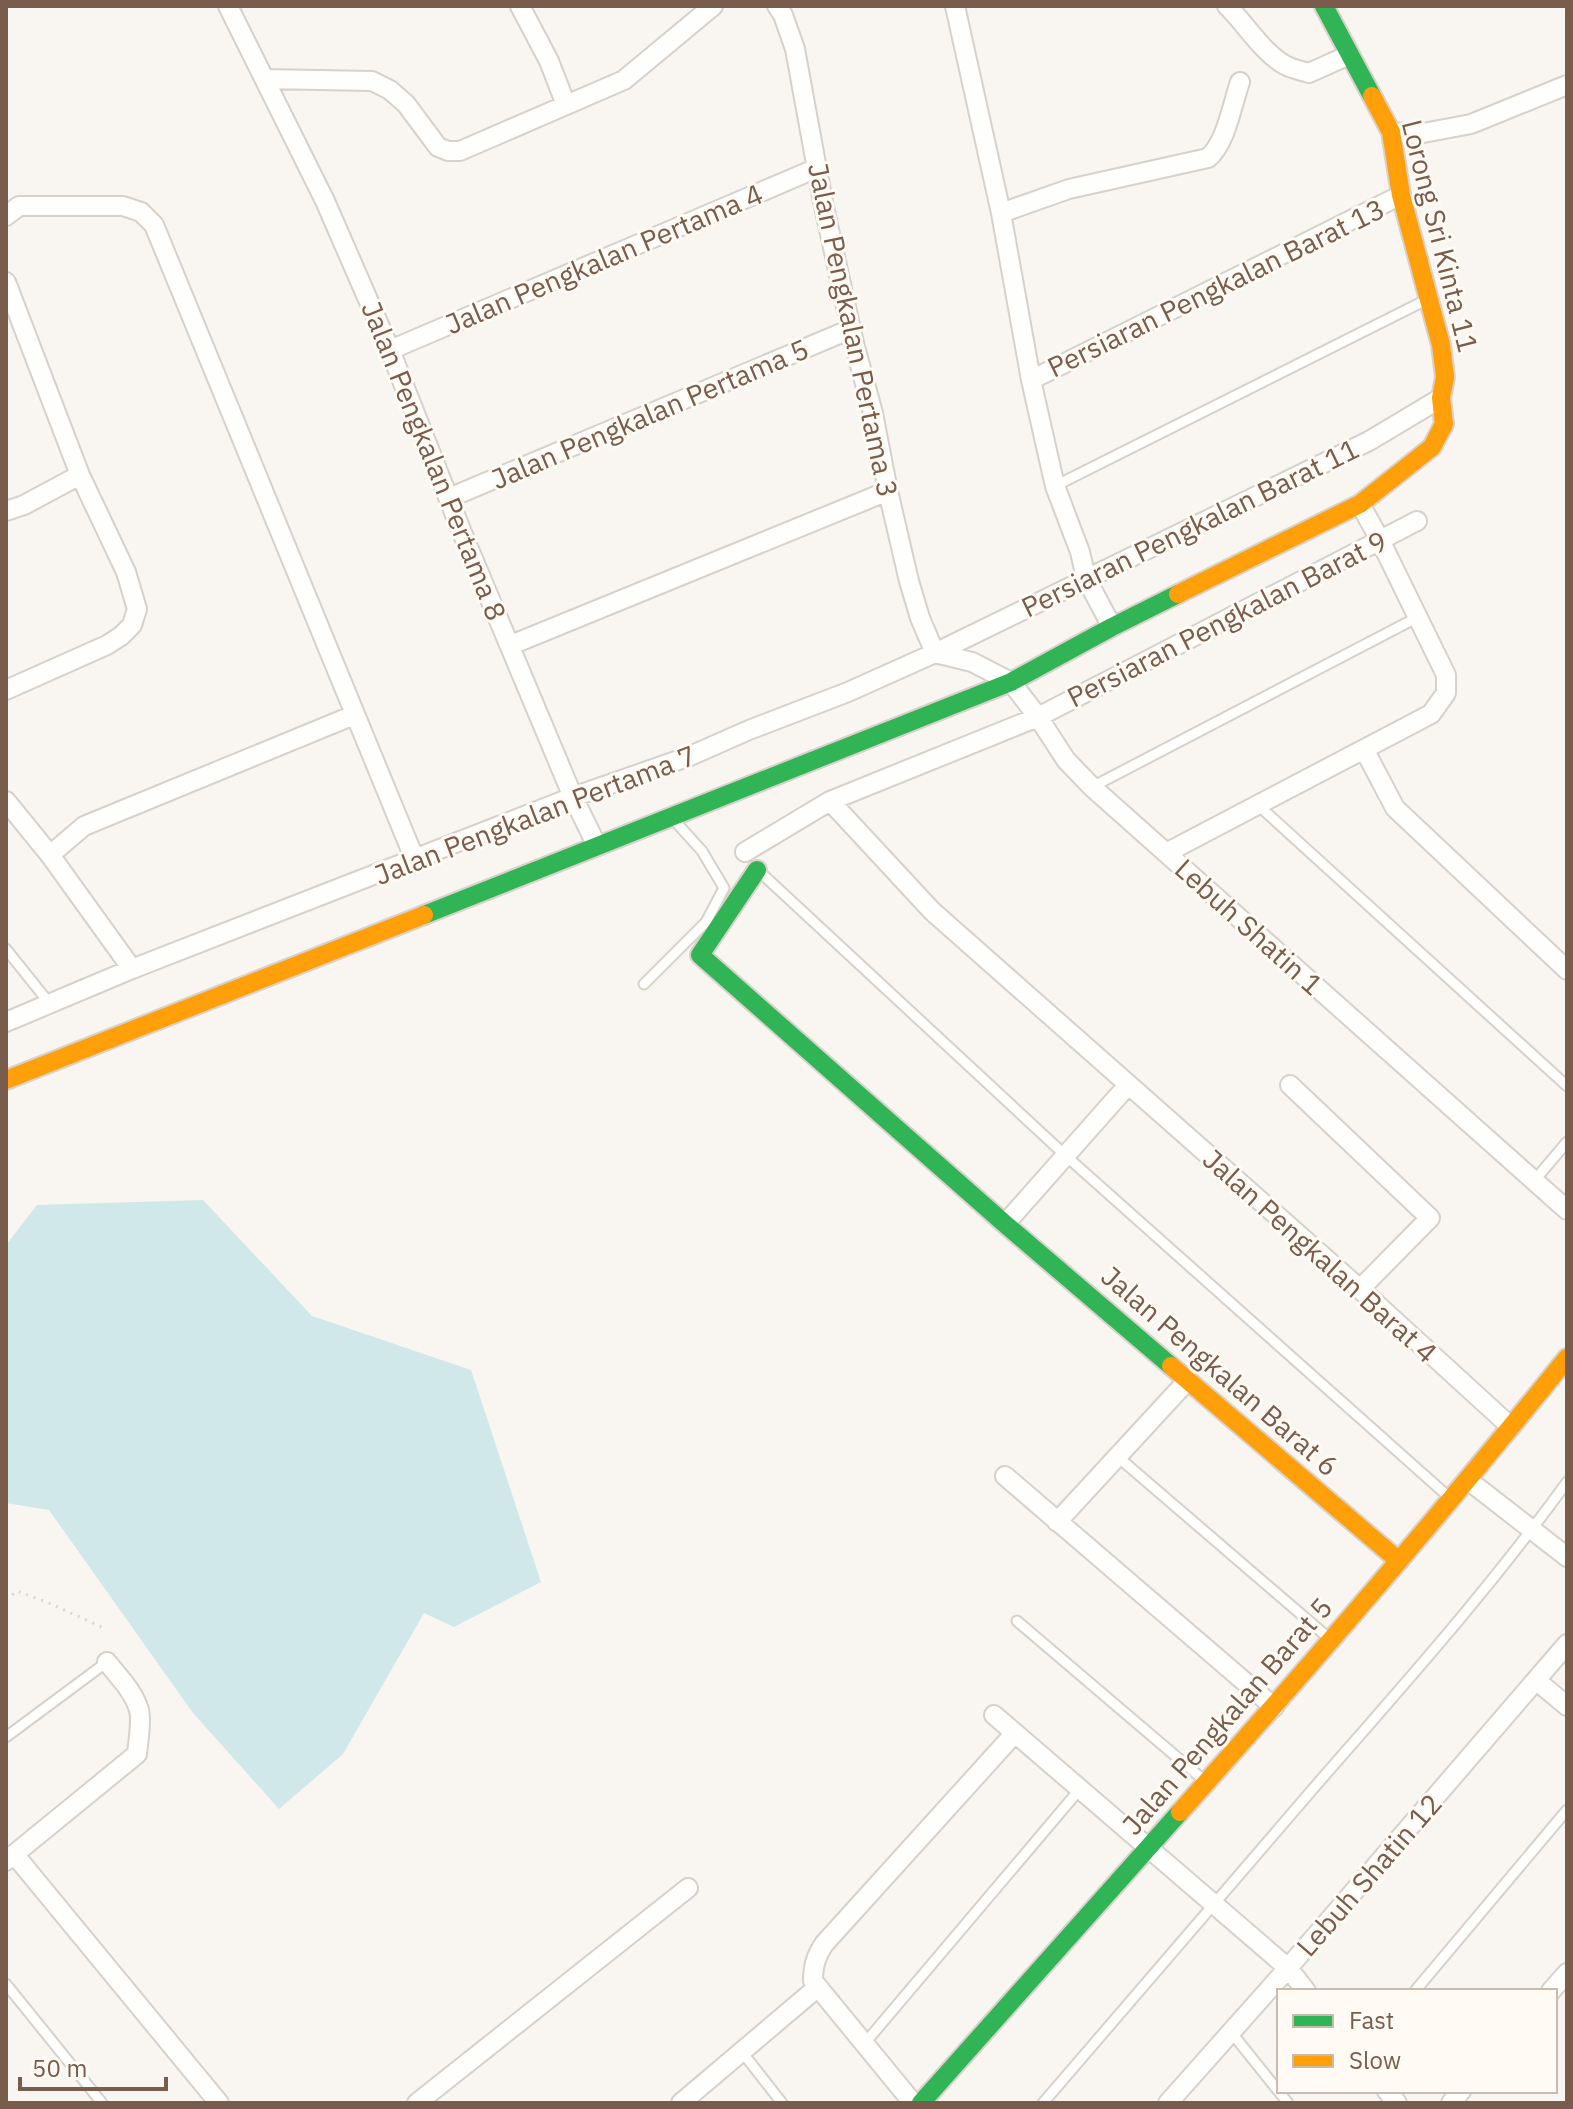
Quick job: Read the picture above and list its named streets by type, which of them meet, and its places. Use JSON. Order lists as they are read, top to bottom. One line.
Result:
{"streets":{"street":["Lorong Sri Kinta 11","Jalan Pengkalan Pertama 4","Persiaran Pengkalan Barat 13","Jalan Pengkalan Pertama 3","Jalan Pengkalan Pertama 5","Jalan Pengkalan Pertama 8","Persiaran Pengkalan Barat 11","Persiaran Pengkalan Barat 9","Jalan Pengkalan Pertama 7","Lebuh Shatin 1","Jalan Pengkalan Barat 4","Jalan Pengkalan Barat 6","Jalan Pengkalan Barat 5","Lebuh Shatin 12"]},"crossings":[["Lorong Sri Kinta 11","Persiaran Pengkalan Barat 13"],["Lorong Sri Kinta 11","Jalan Pengkalan Pertama 8"],["Lorong Sri Kinta 11","Persiaran Pengkalan Barat 11"],["Lorong Sri Kinta 11","Lebuh Shatin 1"],["Jalan Pengkalan Pertama 4","Jalan Pengkalan Pertama 3"],["Jalan Pengkalan Pertama 4","Jalan Pengkalan Pertama 8"],["Jalan Pengkalan Pertama 3","Jalan Pengkalan Pertama 5"],["Jalan Pengkalan Pertama 3","Persiaran Pengkalan Barat 11"],["Jalan Pengkalan Pertama 3","Jalan Pengkalan Pertama 7"],["Jalan Pengkalan Pertama 3","Lebuh Shatin 1"],["Jalan Pengkalan Pertama 5","Jalan Pengkalan Pertama 8"],["Jalan Pengkalan Pertama 8","Jalan Pengkalan Pertama 7"],["Persiaran Pengkalan Barat 11","Jalan Pengkalan Pertama 7"],["Persiaran Pengkalan Barat 11","Lebuh Shatin 1"],["Persiaran Pengkalan Barat 9","Lebuh Shatin 1"],["Persiaran Pengkalan Barat 9","Jalan Pengkalan Barat 4"],["Jalan Pengkalan Pertama 7","Lebuh Shatin 1"],["Jalan Pengkalan Barat 4","Jalan Pengkalan Barat 5"],["Jalan Pengkalan Barat 6","Jalan Pengkalan Barat 5"]],"legend":["Fast","Slow"],"scale_bar":"50 m"}
